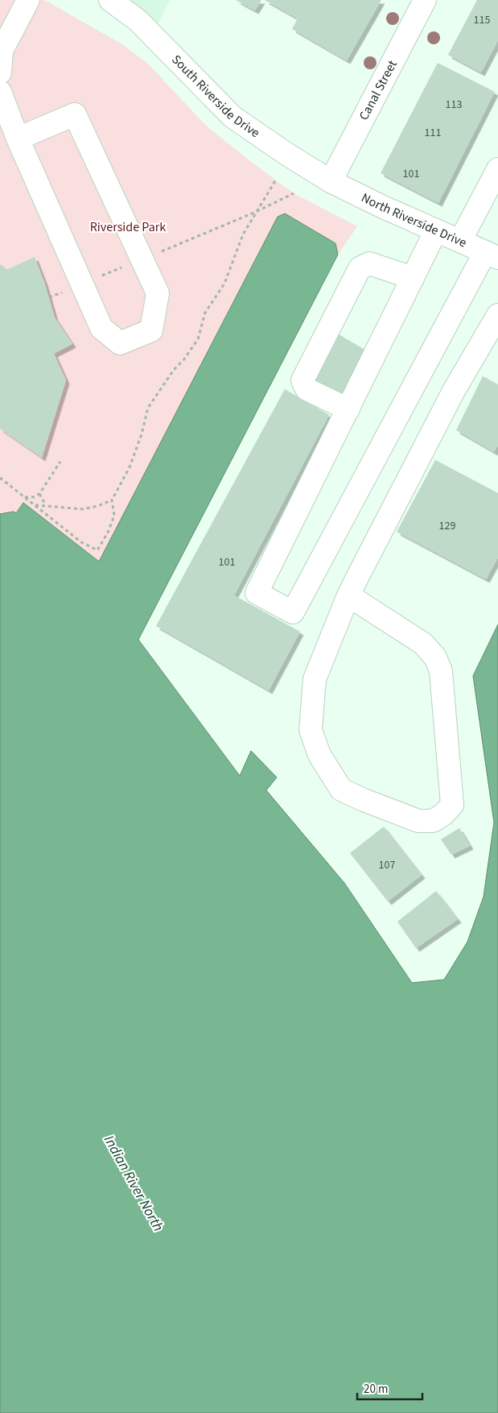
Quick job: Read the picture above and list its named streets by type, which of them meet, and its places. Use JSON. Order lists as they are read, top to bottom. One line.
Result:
{"streets":{"street":["Canal Street","South Riverside Drive","North Riverside Drive"]},"crossings":[["Canal Street","South Riverside Drive"],["Canal Street","North Riverside Drive"],["South Riverside Drive","North Riverside Drive"]],"water":["Indian River North"],"parks":["Riverside Park"],"house_numbers":["115","113","111","101","129","101","107"],"scale_bar":"20 m"}
